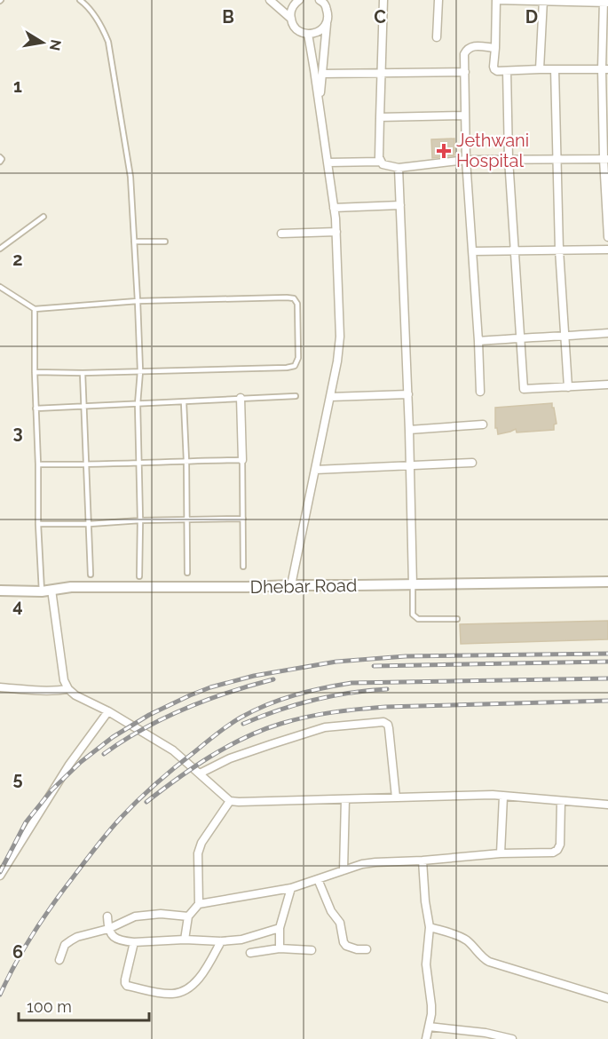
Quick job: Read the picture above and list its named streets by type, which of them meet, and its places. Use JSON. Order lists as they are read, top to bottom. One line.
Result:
{"streets":{"street":["Dhebar Road"]},"places":{"health":["Jethwani Hospital"]},"scale_bar":"100 m","north":"right","grid":{"columns":["B","C","D"],"rows":["1","2","3","4","5","6"]}}
